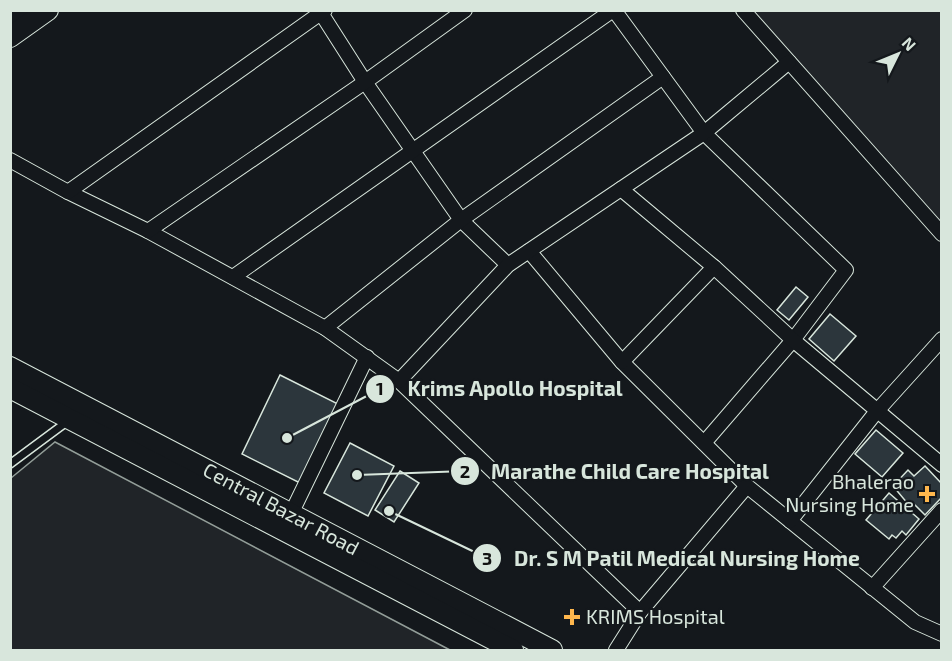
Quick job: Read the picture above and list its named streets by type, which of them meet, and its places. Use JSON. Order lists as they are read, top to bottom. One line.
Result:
{"streets":{"main road":["Central Bazar Road"]},"places":{"other":["Krims Apollo Hospital","Marathe Child Care Hospital","Dr. S M Patil Medical Nursing Home"],"health":["Bhalerao Nursing Home","KRIMS Hospital"]},"north":"top right"}
